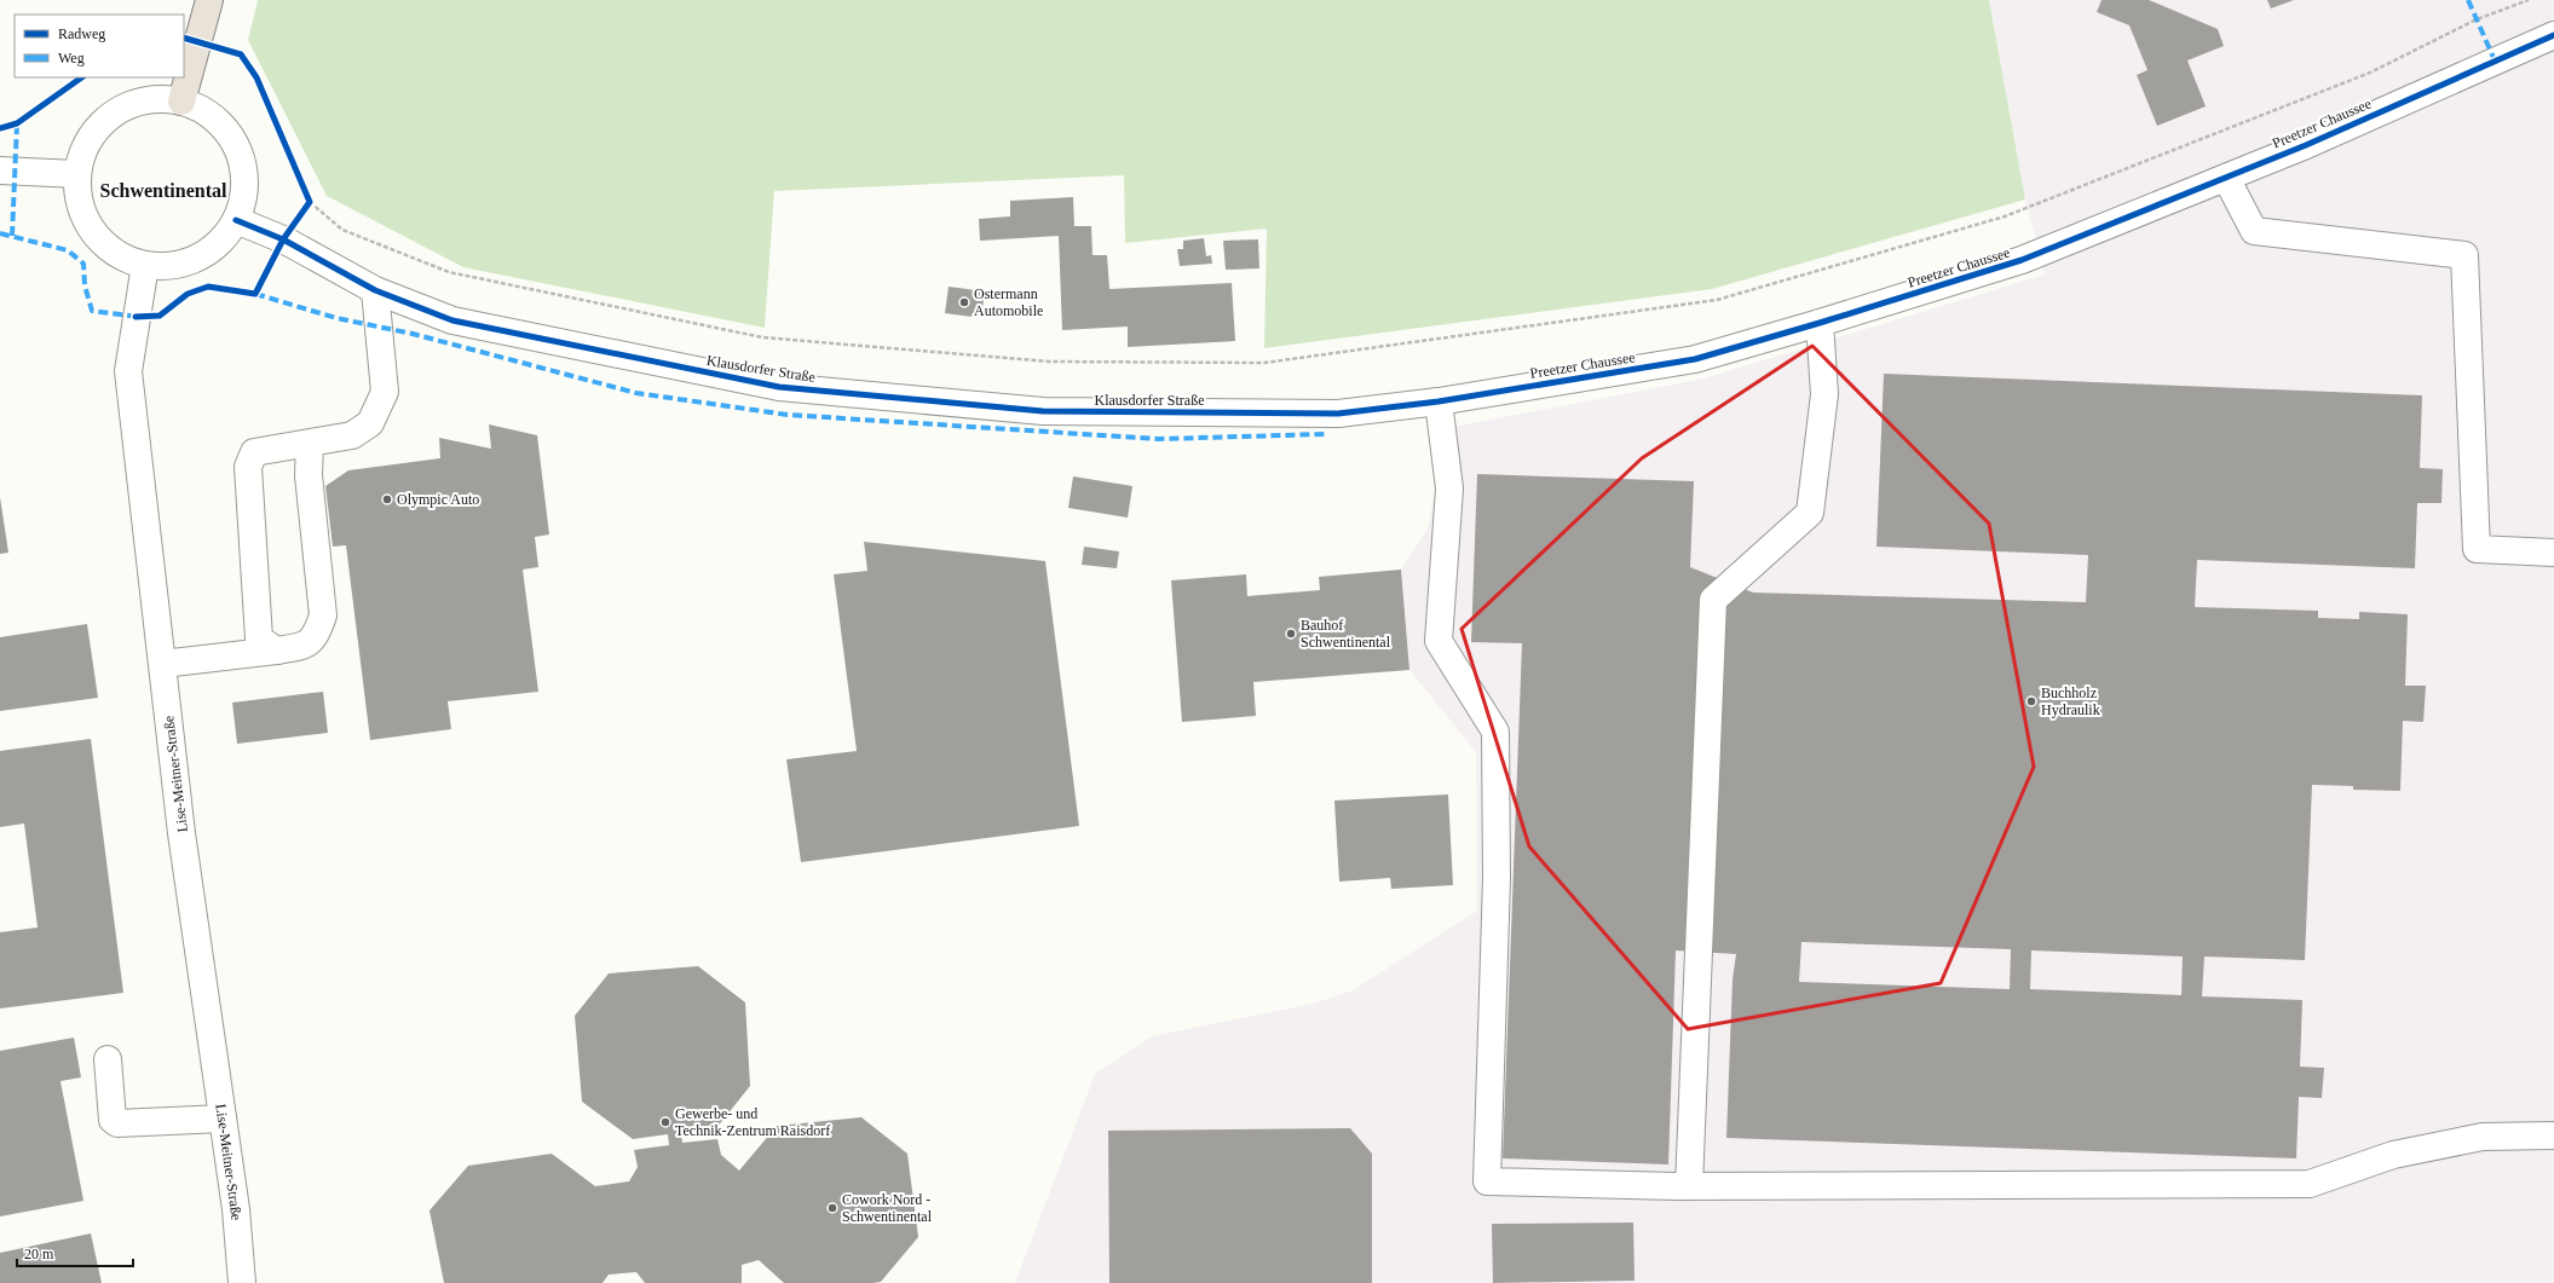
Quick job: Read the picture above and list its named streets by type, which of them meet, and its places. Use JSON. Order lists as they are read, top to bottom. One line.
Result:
{"streets":{"street":["Preetzer Chaussee","Klausdorfer Straße","Lise-Meitner-Straße"]},"crossings":[["Preetzer Chaussee","Klausdorfer Straße"],["Klausdorfer Straße","Lise-Meitner-Straße"]],"districts":["Schwentinental"],"places":["Ostermann Automobile","Olympic Auto","Bauhof Schwentinental","Buchholz Hydraulik","Gewerbe- und Technik-Zentrum Raisdorf","Cowork Nord - Schwentinental"],"legend":["Radweg","Weg"],"scale_bar":"20 m"}
